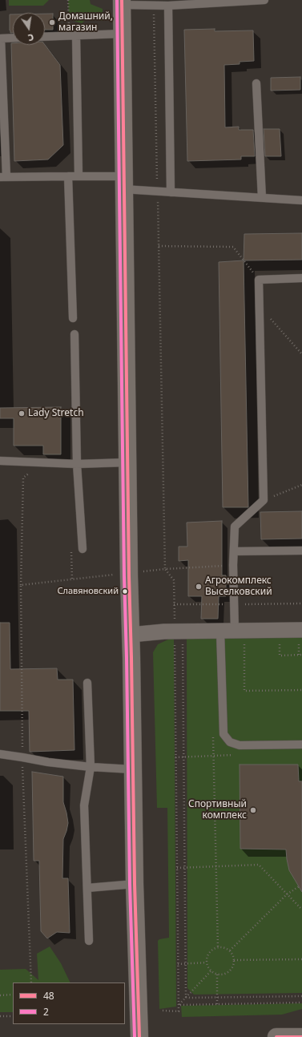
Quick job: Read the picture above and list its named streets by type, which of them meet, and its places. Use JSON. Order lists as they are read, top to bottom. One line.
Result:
{"places":["Домашний, магазин","Lady Stretch","Агрокомплекс Выселковский","Славяновский","Спортивный комплекс"],"lines":["transit line 48","transit line 2"],"legend":["48","2"],"north":"bottom"}
